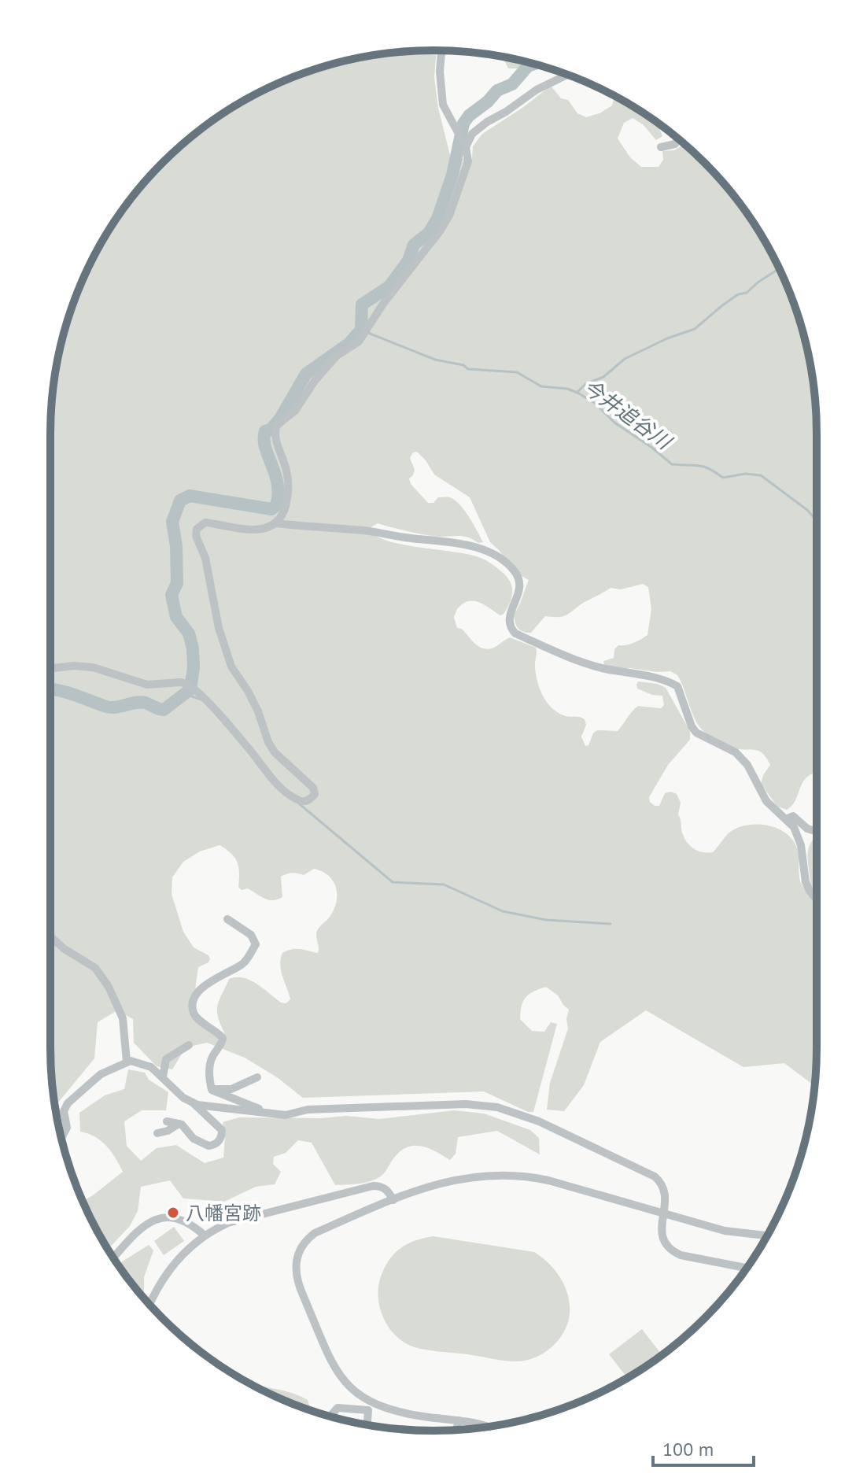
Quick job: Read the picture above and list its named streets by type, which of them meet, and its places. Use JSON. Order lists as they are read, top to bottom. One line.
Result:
{"water":["今井追谷川"],"places":["八幡宮跡"],"scale_bar":"100 m"}
